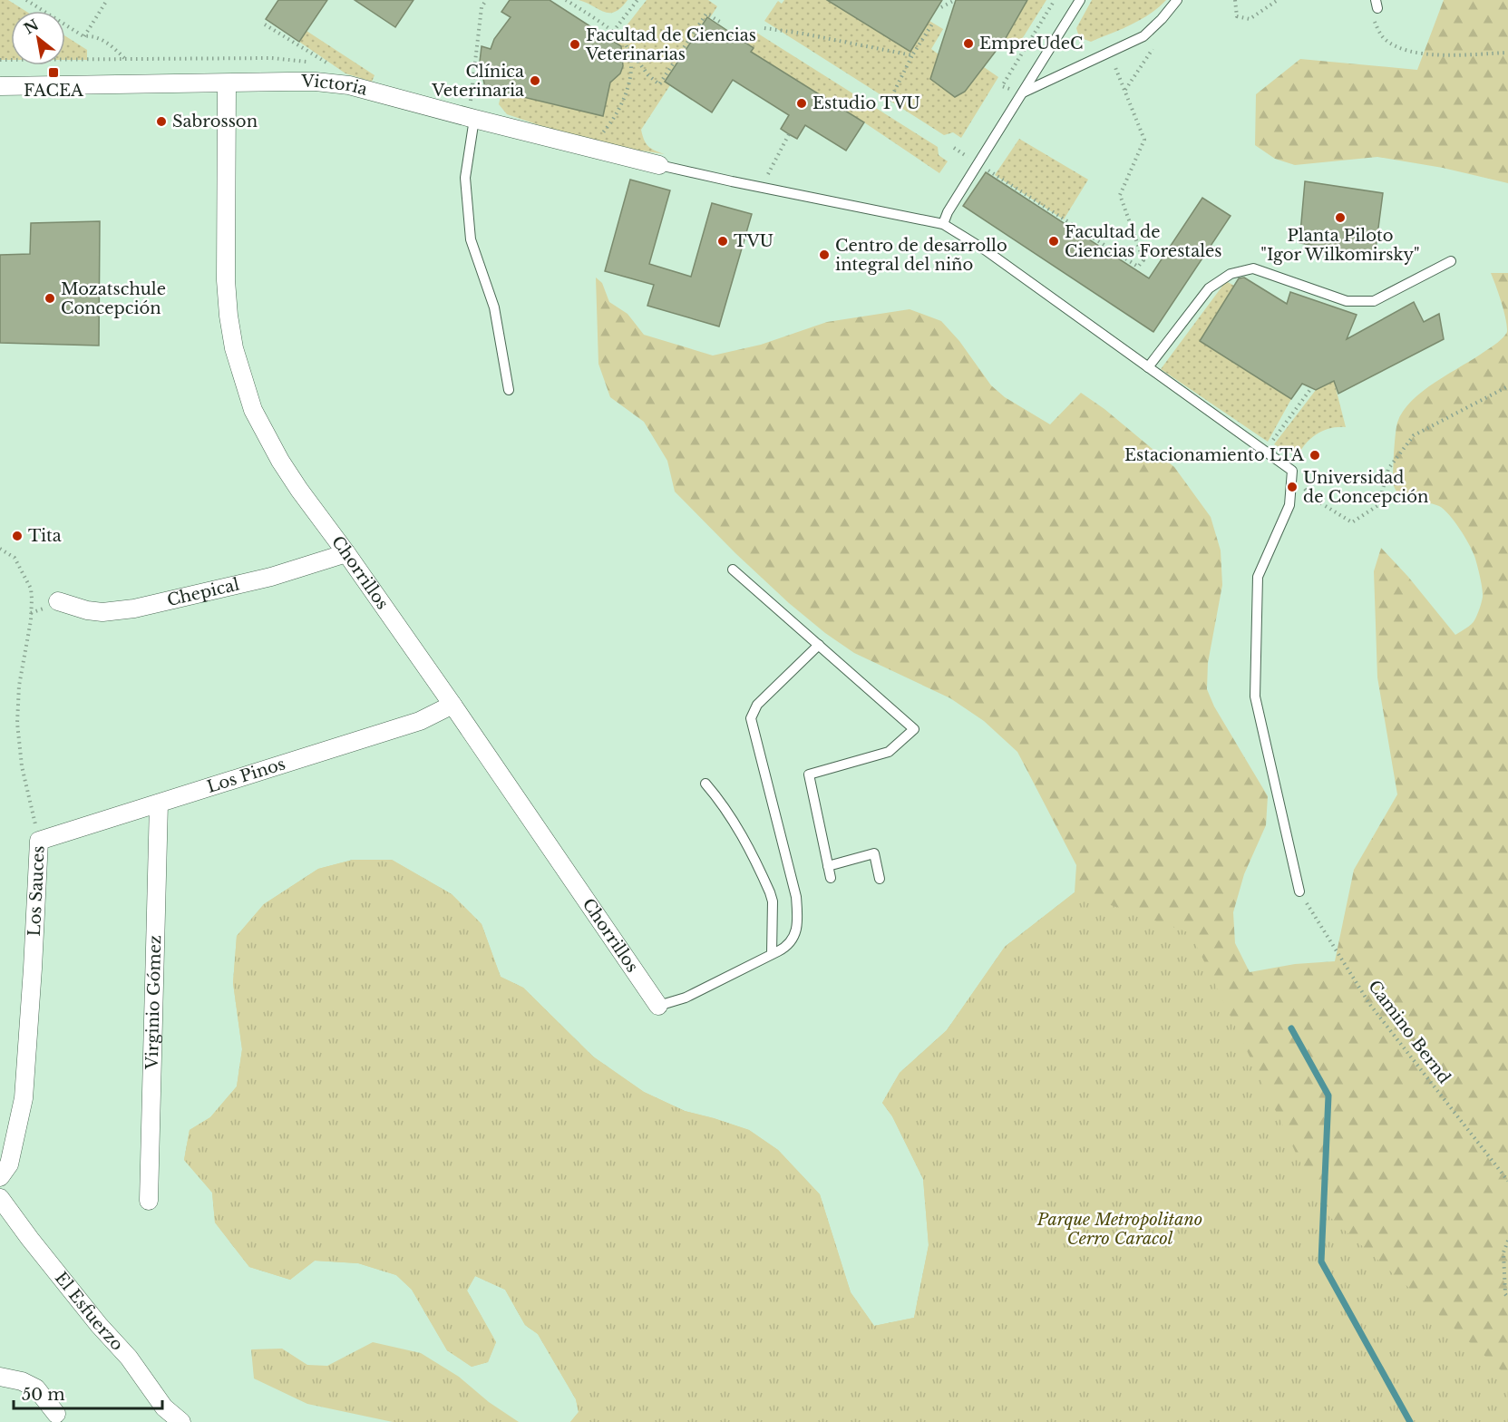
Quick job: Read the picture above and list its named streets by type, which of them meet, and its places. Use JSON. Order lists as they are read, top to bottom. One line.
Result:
{"streets":{"street":["Victoria","Chorrillos","Chepical","Los Pinos","Los Sauces","Virginio Gómez","El Esfuerzo"],"path":["Camino Bernd"]},"crossings":[["Victoria","Chorrillos"],["Chorrillos","Chepical"],["Chorrillos","Los Pinos"],["Los Pinos","Los Sauces"],["Los Pinos","Virginio Gómez"]],"parks":["Parque Metropolitano Cerro Caracol"],"places":{"other":["EmpreUdeC","Facultad de Ciencias Veterinarias","Clínica Veterinaria","Estudio TVU","Sabrosson","Planta Piloto \"Igor Wilkomirsky\"","TVU","Facultad de Ciencias Forestales","Centro de desarrollo integral del niño","Mozatschule Concepción","Estacionamiento LTA","Universidad de Concepción","Tita"],"transit":["FACEA"]},"scale_bar":"50 m","north":"top left"}
